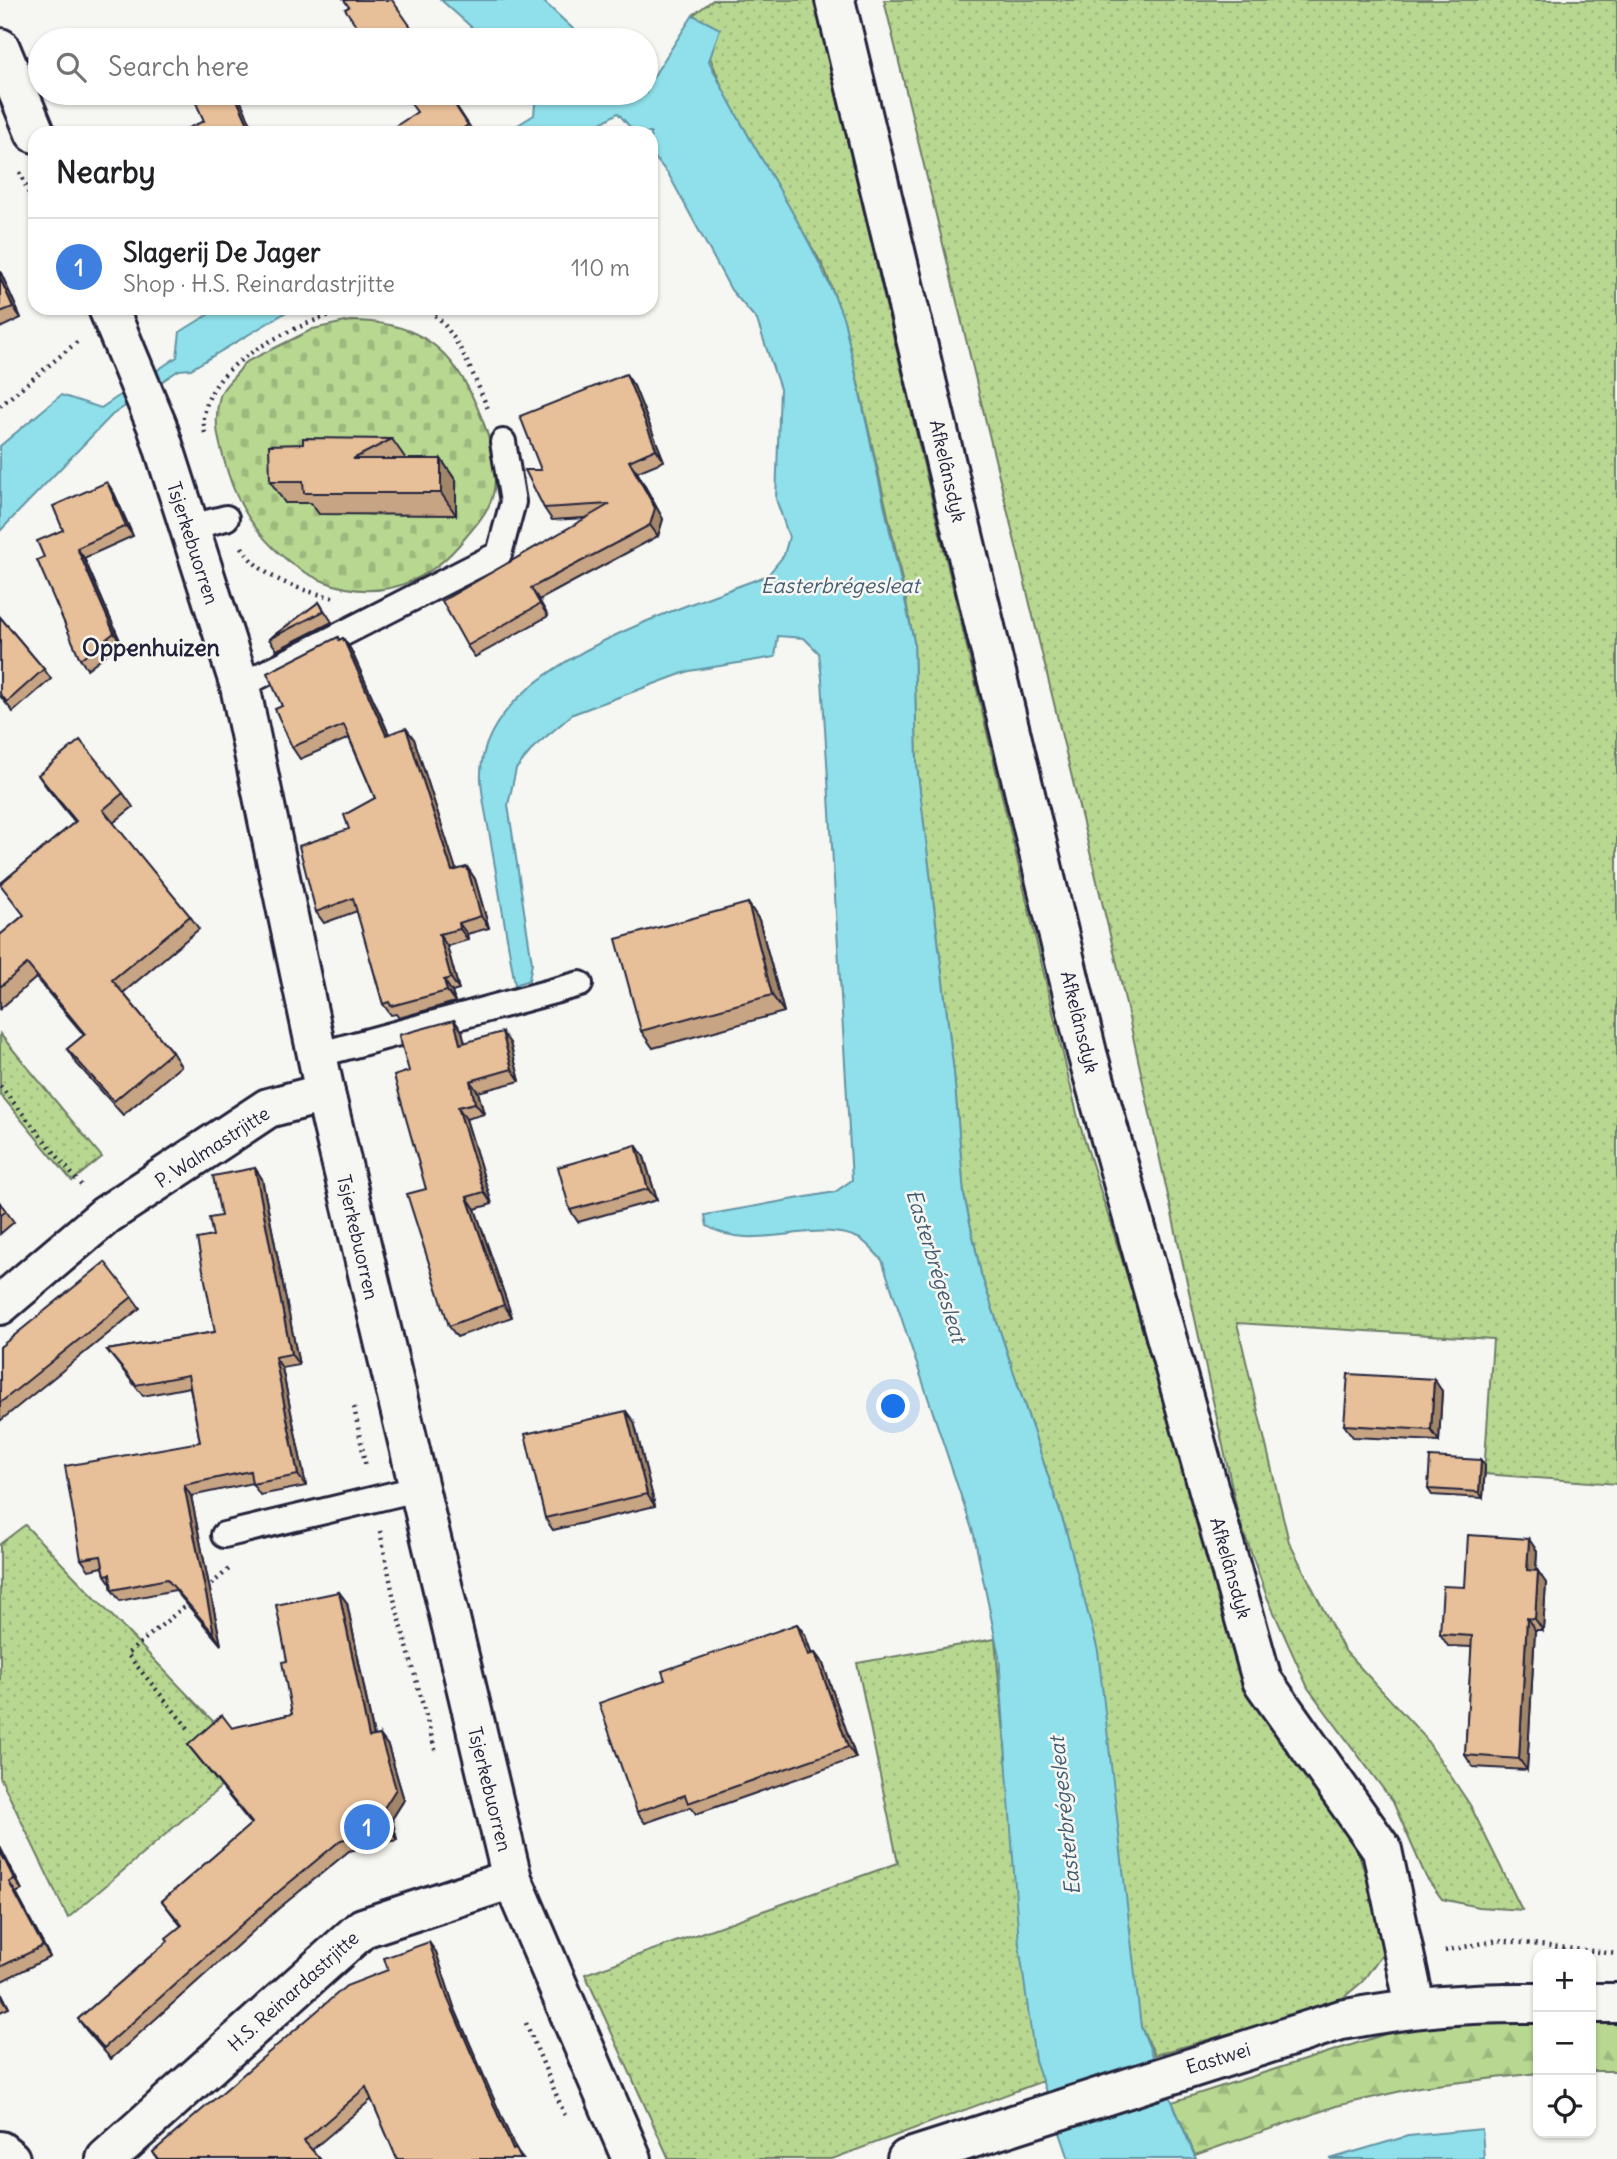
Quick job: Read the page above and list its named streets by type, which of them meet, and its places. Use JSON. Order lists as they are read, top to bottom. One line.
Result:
{"streets":{"street":["Afkelânsdyk","Tsjerkebuorren","P. Walmastrjitte","H.S. Reinardastrjitte","Eastwei"]},"crossings":[["Afkelânsdyk","Eastwei"],["Tsjerkebuorren","P. Walmastrjitte"],["Tsjerkebuorren","H.S. Reinardastrjitte"]],"districts":["Oppenhuizen"],"water":["Easterbrégesleat"],"page":{"search":"Search here","heading":"Nearby","list":[{"mark":"1","name":"Slagerij De Jager","note":"Shop · H.S. Reinardastrjitte","value":"110 m"}],"pins":"1","map_buttons":["+","−"]}}
